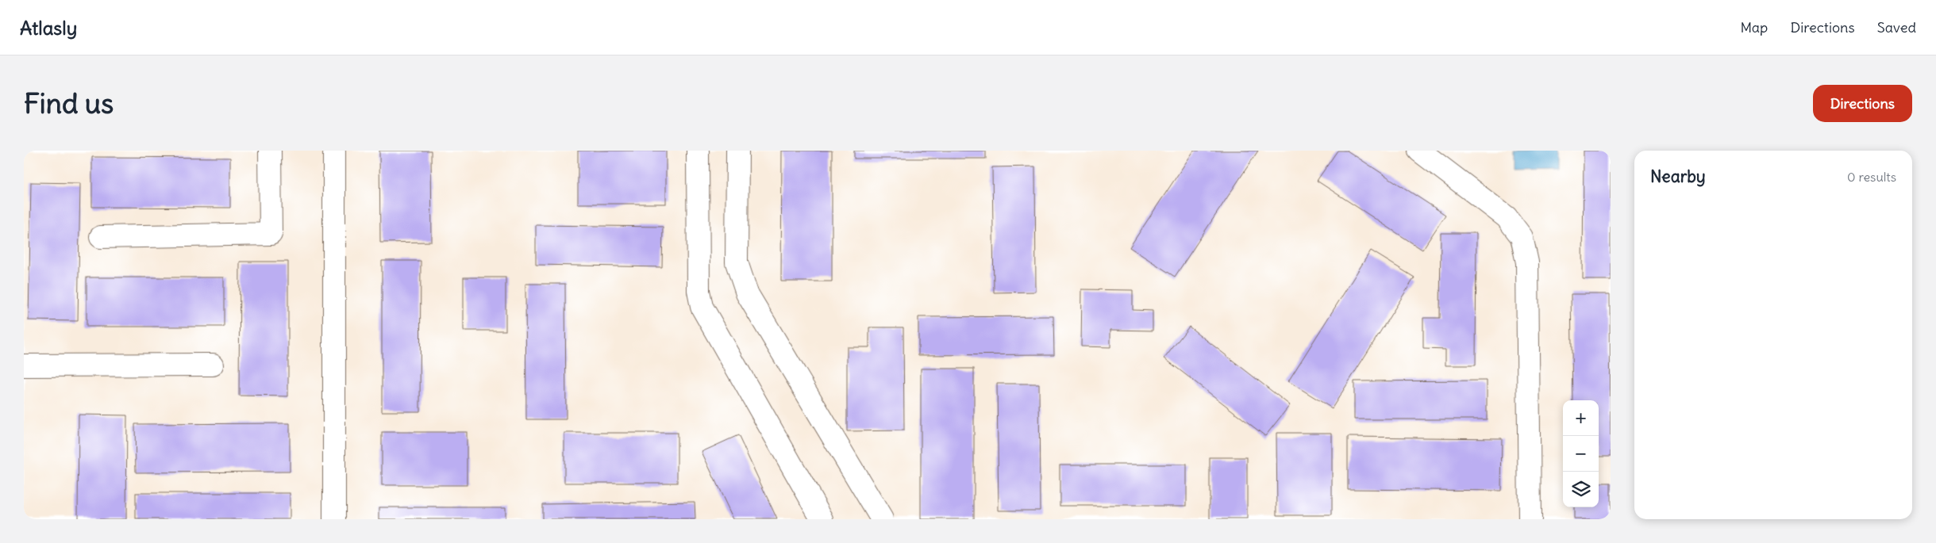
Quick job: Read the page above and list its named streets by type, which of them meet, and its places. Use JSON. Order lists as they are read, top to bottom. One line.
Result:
{"page":{"header":"Atlasly","nav":["Map","Directions","Saved"],"buttons":"Directions","title":"Find us","heading":["Nearby","0 results"],"map_buttons":["+","−"]}}
